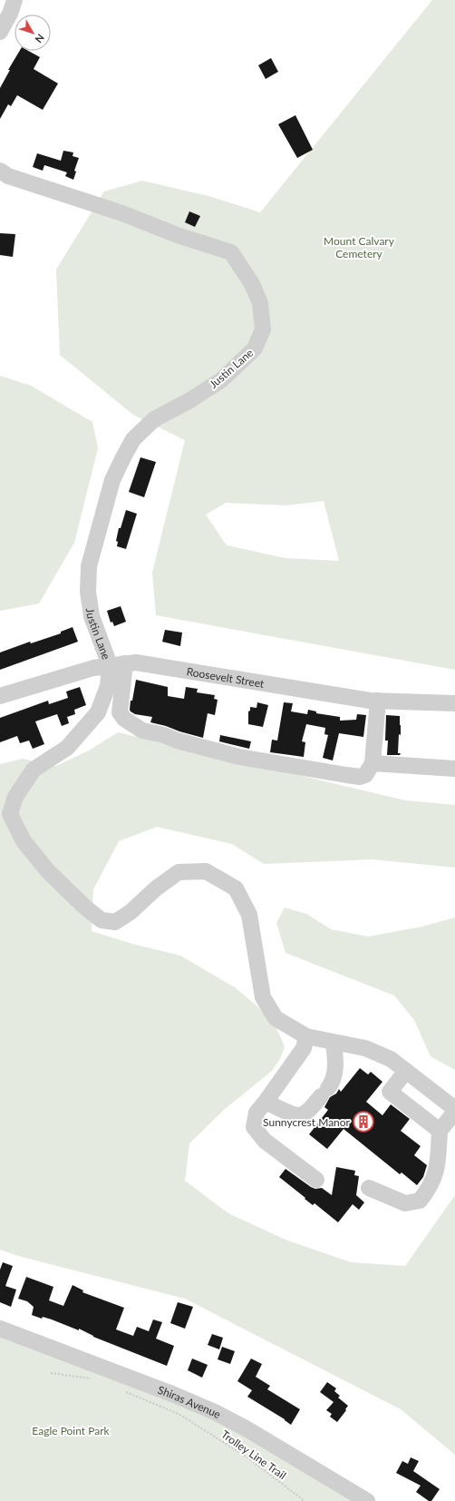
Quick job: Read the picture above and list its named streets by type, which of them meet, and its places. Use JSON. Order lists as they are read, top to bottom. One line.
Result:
{"streets":{"street":["Justin Lane","Roosevelt Street","Shiras Avenue"],"path":["Trolley Line Trail"]},"crossings":[["Justin Lane","Roosevelt Street"]],"parks":["Mount Calvary Cemetery","Eagle Point Park"],"places":{"building":["Sunnycrest Manor"]},"north":"bottom right"}
